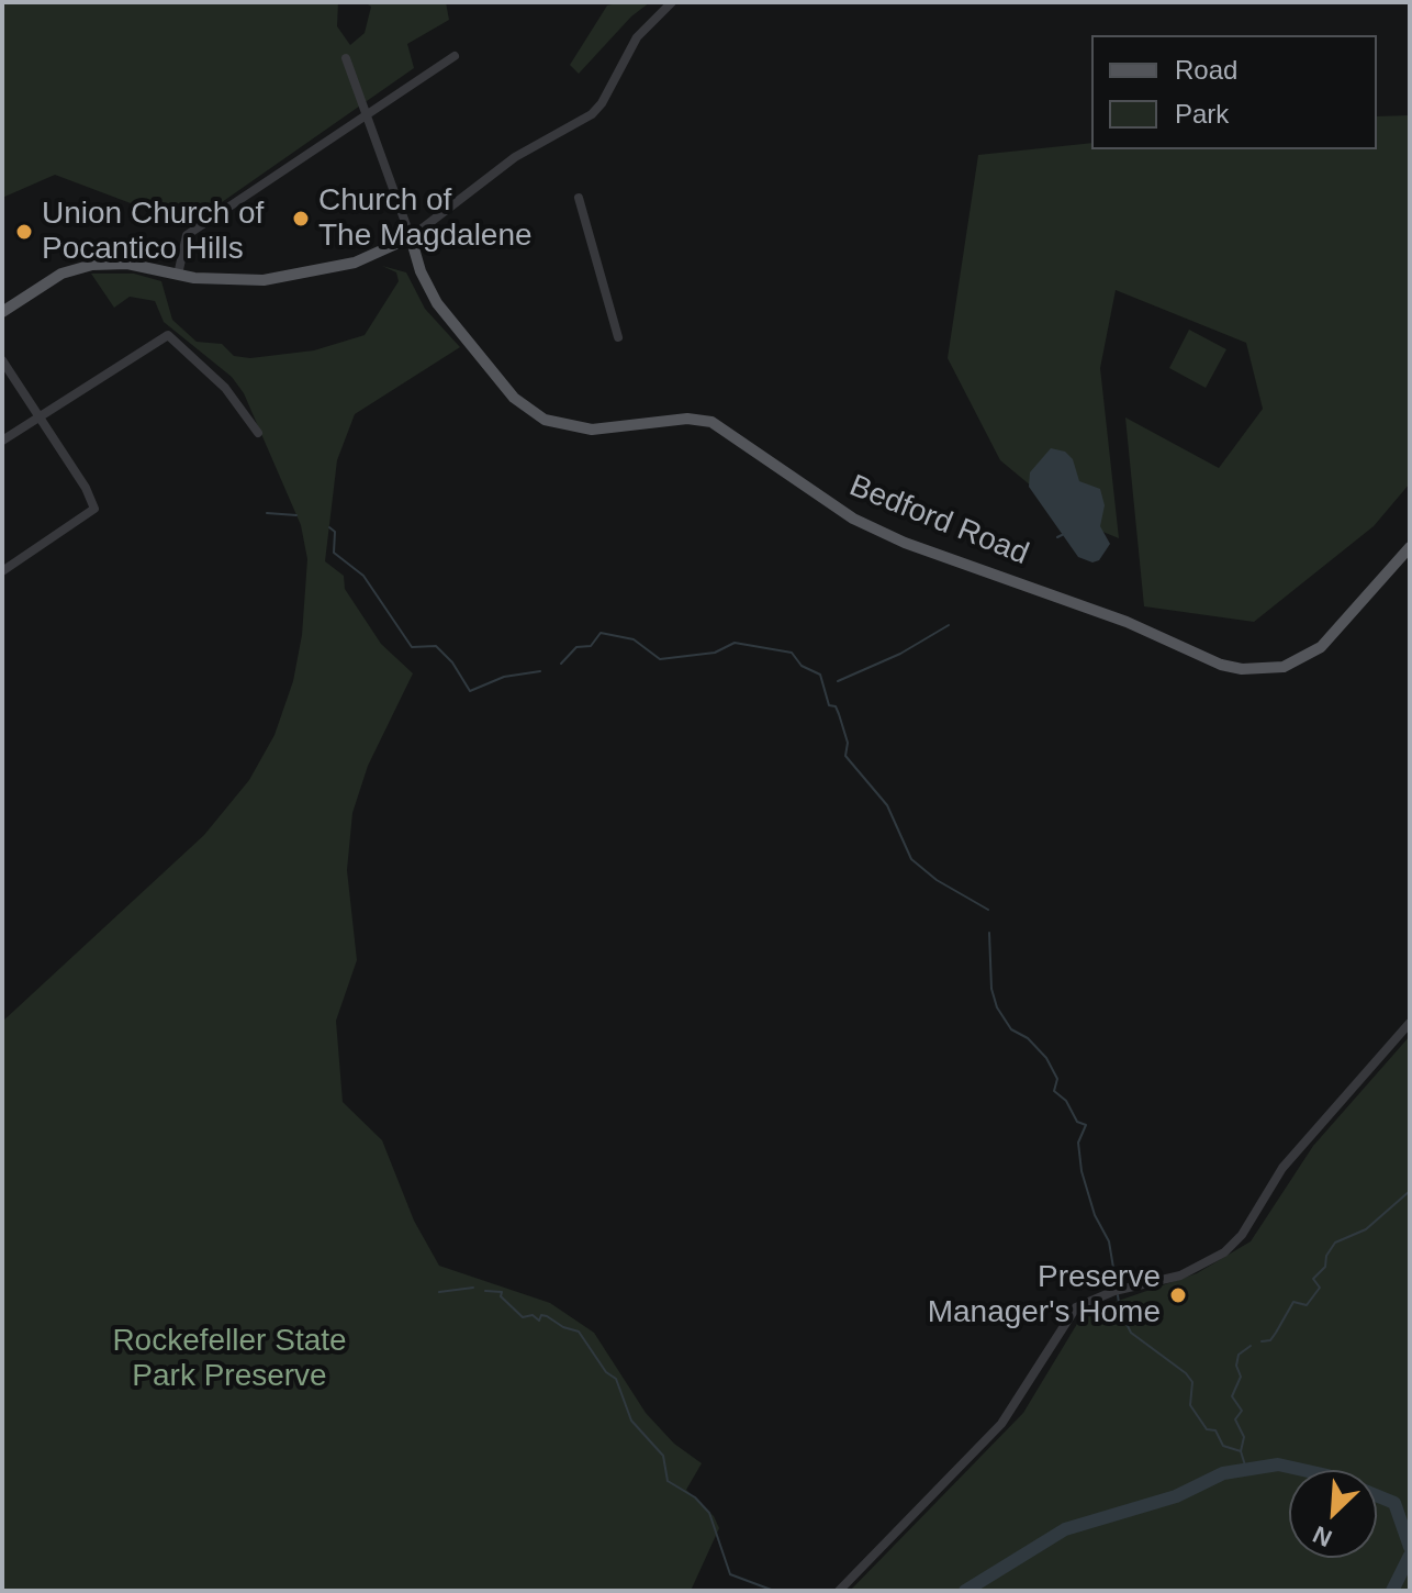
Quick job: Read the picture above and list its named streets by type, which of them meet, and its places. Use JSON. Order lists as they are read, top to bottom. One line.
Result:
{"streets":{"main road":["Bedford Road"]},"parks":["Rockefeller State Park Preserve"],"places":["Church of The Magdalene","Union Church of Pocantico Hills","Preserve Manager's Home"],"legend":["Road","Park"],"north":"bottom left"}
